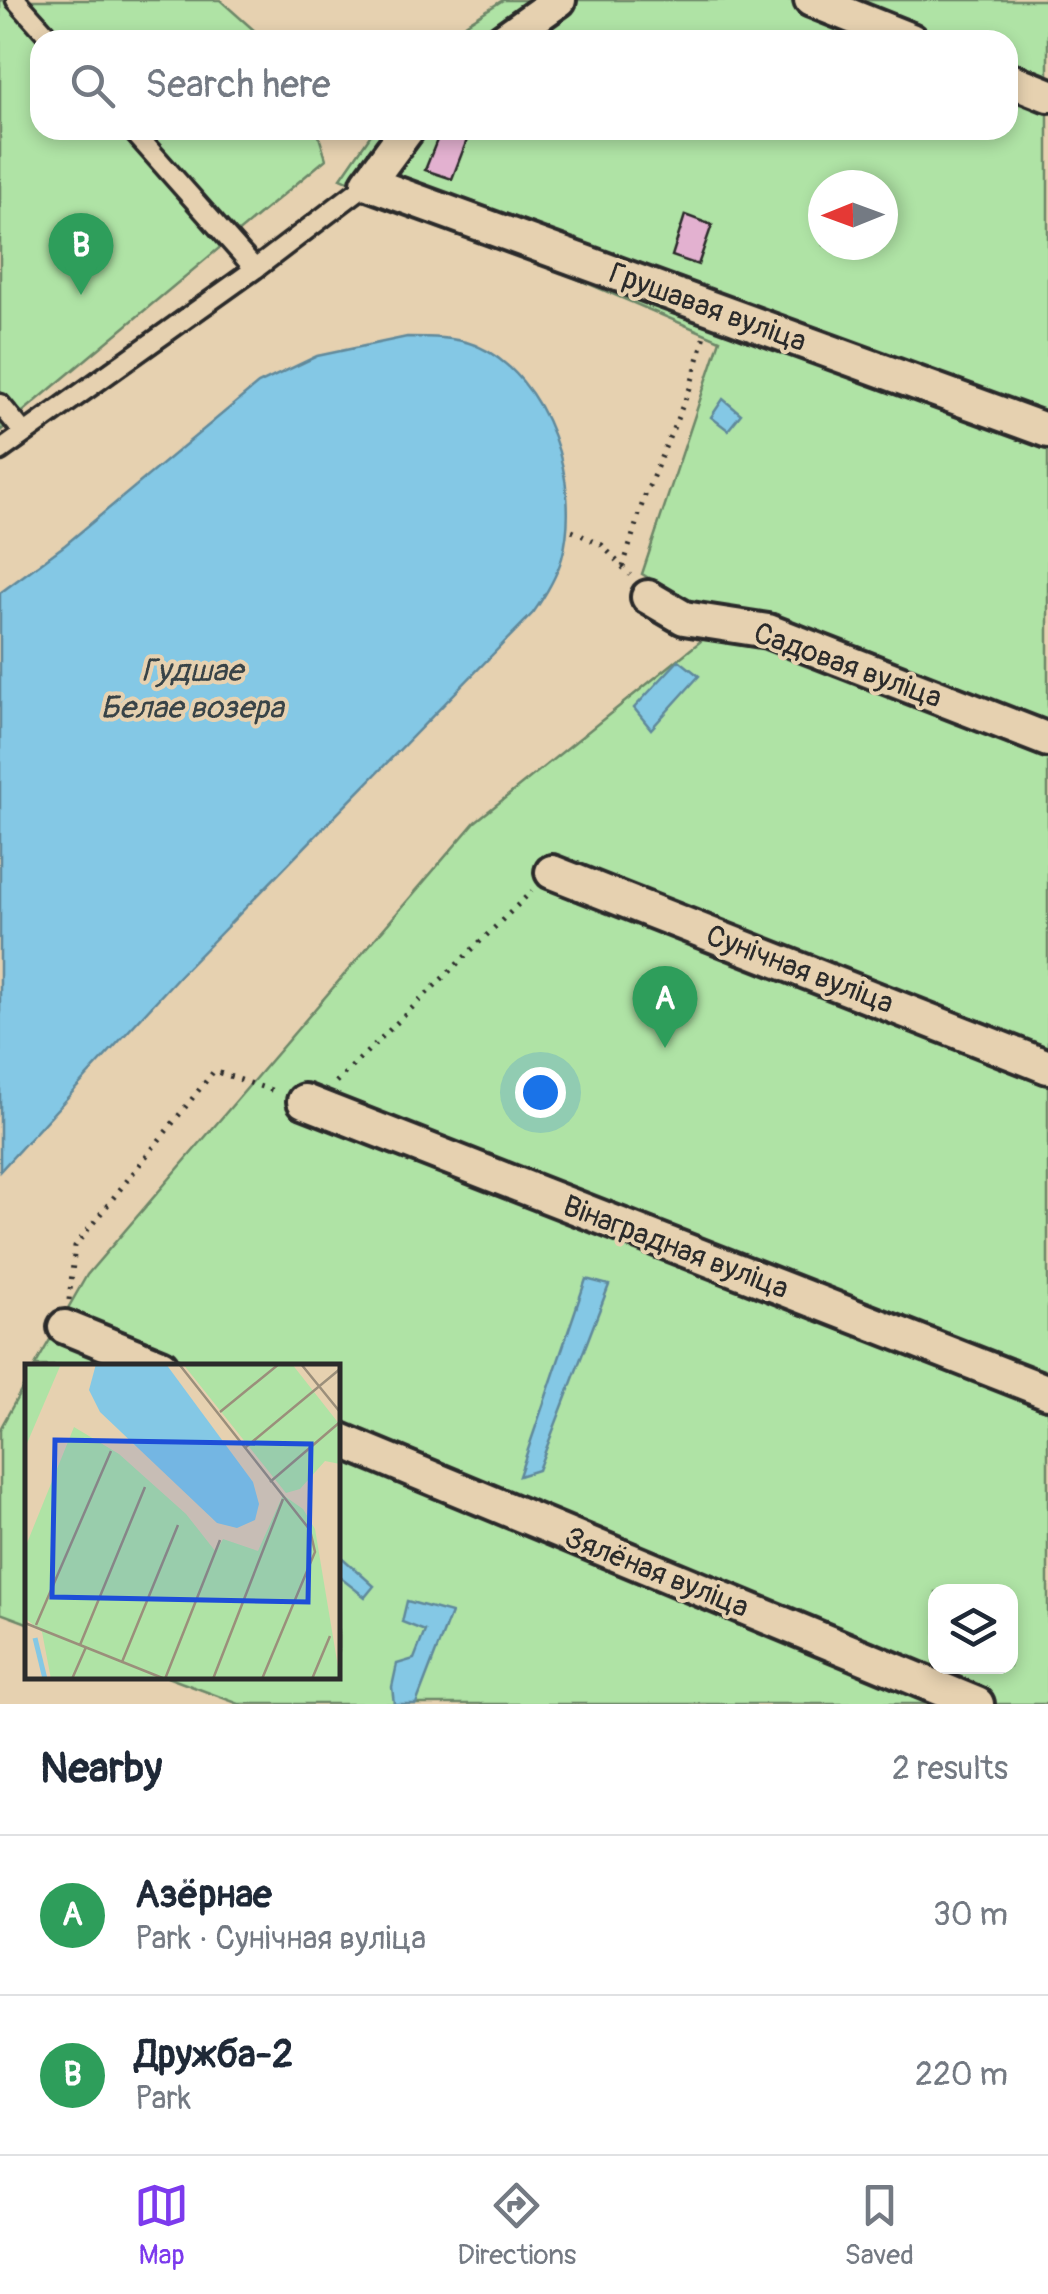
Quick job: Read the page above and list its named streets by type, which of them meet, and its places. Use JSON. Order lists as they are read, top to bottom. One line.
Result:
{"streets":{"street":["Грушавая вуліца","Садовая вуліца","Сунічная вуліца","Вінаградная вуліца","Зялёная вуліца"]},"water":["Гудшае Белае возера"],"north":"left","page":{"search":"Search here","pins":["B","A"],"heading":["Nearby","2 results"],"list":[{"mark":"A","name":"Азёрнае","note":"Park · Сунічная вуліца","value":"30 m"},{"mark":"B","name":"Дружба-2","note":"Park","value":"220 m"}],"nav":["Map","Directions","Saved"]}}
